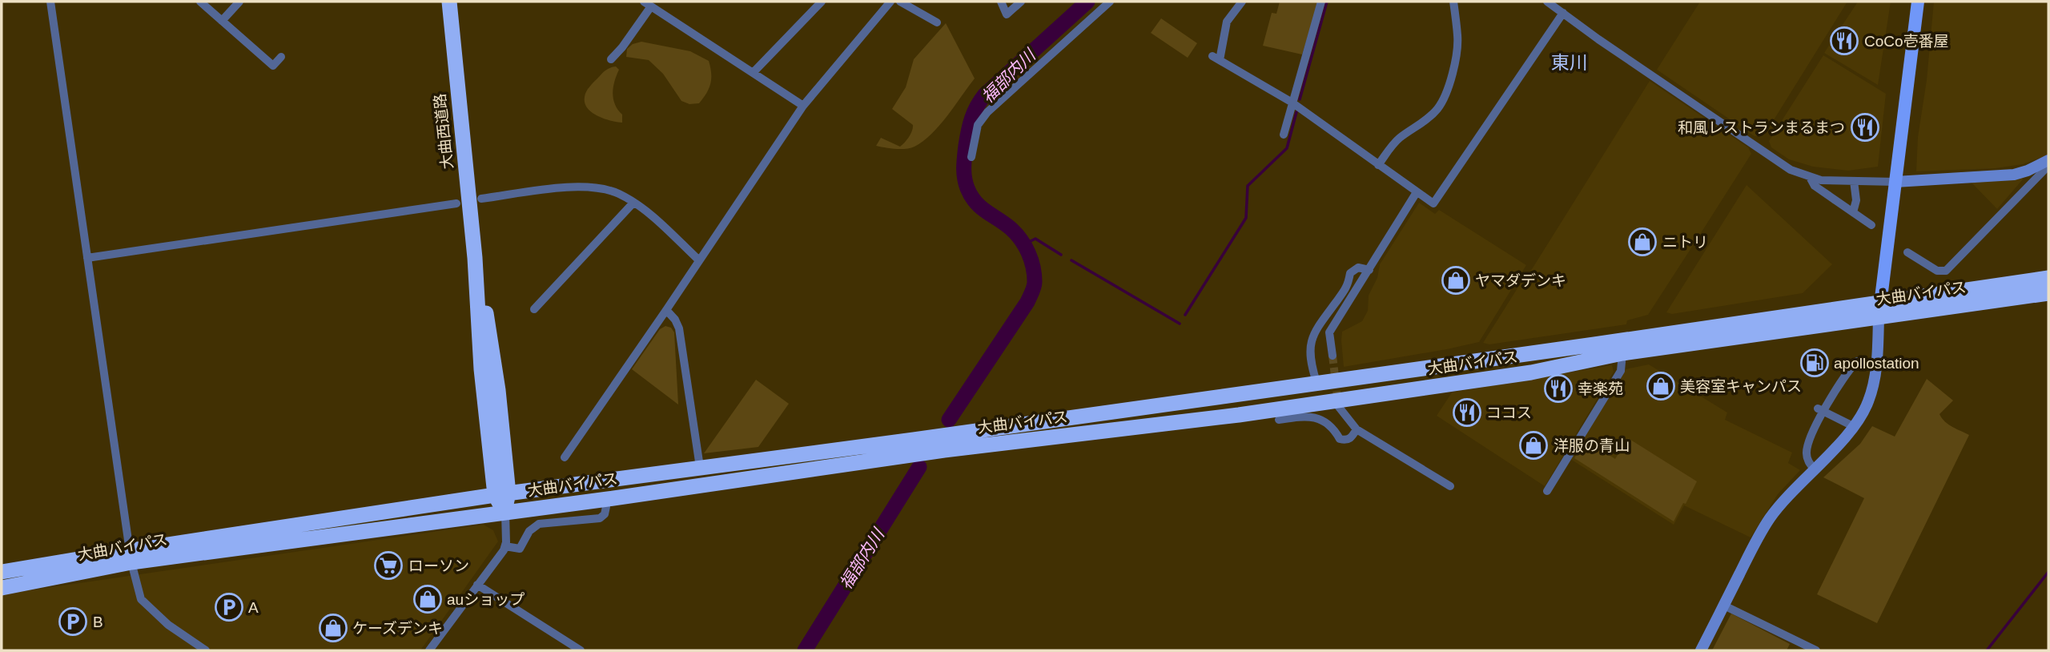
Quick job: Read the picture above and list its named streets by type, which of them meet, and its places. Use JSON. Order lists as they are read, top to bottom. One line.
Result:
{"streets":{"highway":["大曲西道路","大曲バイパス"]},"crossings":[["大曲西道路","大曲バイパス"]],"districts":["東川"],"water":["福部内川"],"places":{"restaurant":["CoCo壱番屋","和風レストランまるまつ","幸楽苑","ココス"],"shop":["ニトリ","ヤマダデンキ","美容室キャンパス","洋服の青山","auショップ","ケーズデンキ"],"fuel station":["apollostation"],"supermarket":["ローソン"],"parking":["A","B"]}}
